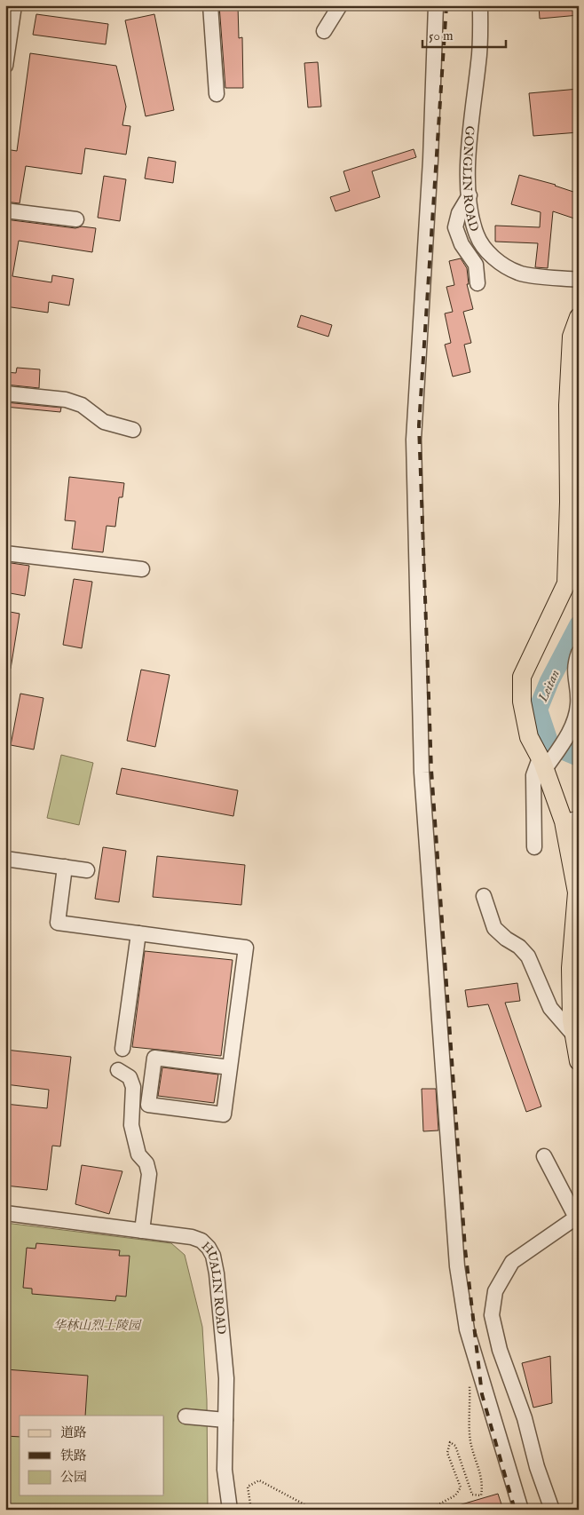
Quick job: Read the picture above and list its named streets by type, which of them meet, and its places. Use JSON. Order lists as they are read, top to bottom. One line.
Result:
{"streets":{"street":["GONGLIN ROAD","HUALIN ROAD"]},"water":["Leitan"],"parks":["华林山烈士陵园"],"legend":["道路","铁路","公园"],"scale_bar":"50 m"}
